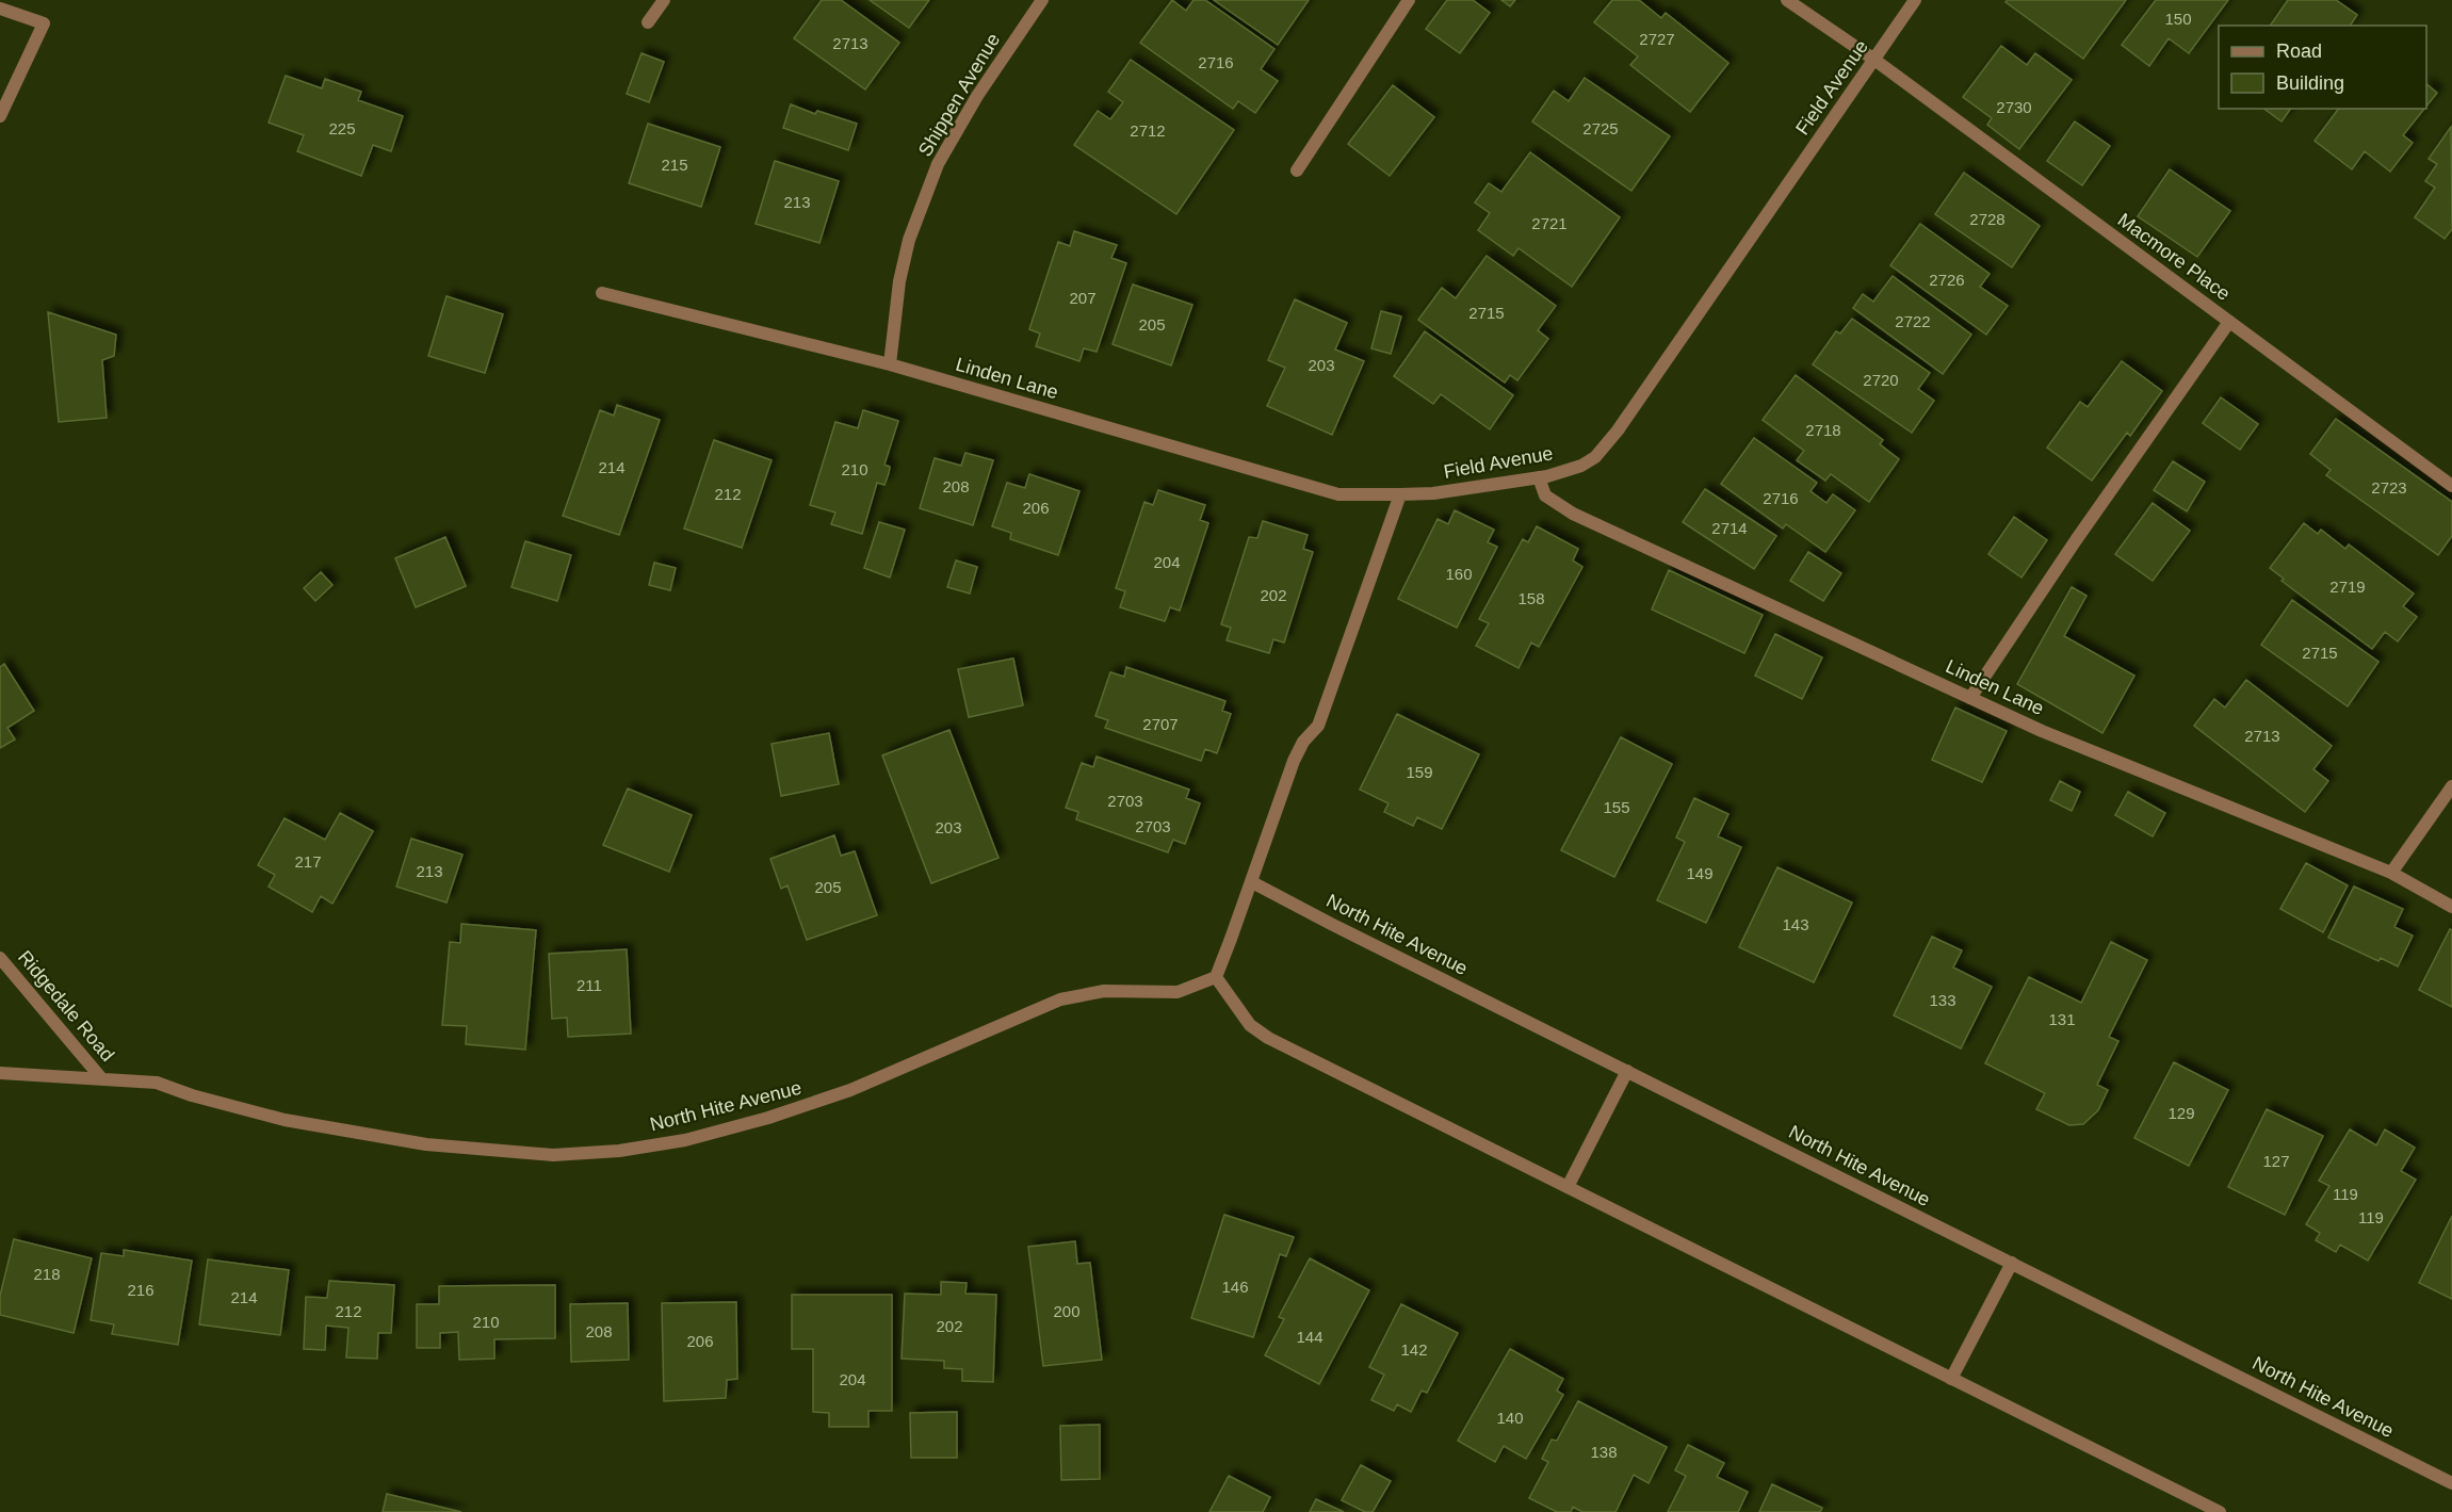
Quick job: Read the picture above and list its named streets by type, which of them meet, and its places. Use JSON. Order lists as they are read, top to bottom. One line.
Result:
{"streets":{"street":["Field Avenue","Shippen Avenue","Macmore Place","Linden Lane","North Hite Avenue","Ridgedale Road"]},"crossings":[["Field Avenue","Macmore Place"],["Field Avenue","Linden Lane"],["Shippen Avenue","Linden Lane"],["North Hite Avenue","Ridgedale Road"]],"house_numbers":["150","2727","2713","2716","2730","225","2725","2712","215","213","2728","2721","2726","207","2715","2722","205","203","2720","2718","214","210","208","2723","212","2716","206","2714","204","160","2719","202","158","2715","2707","2713","159","2703","155","2703","203","217","213","149","205","143","211","133","131","129","127","119","119","218","146","216","214","212","200","210","202","208","144","206","142","204","140","138"],"legend":["Road","Building"]}
